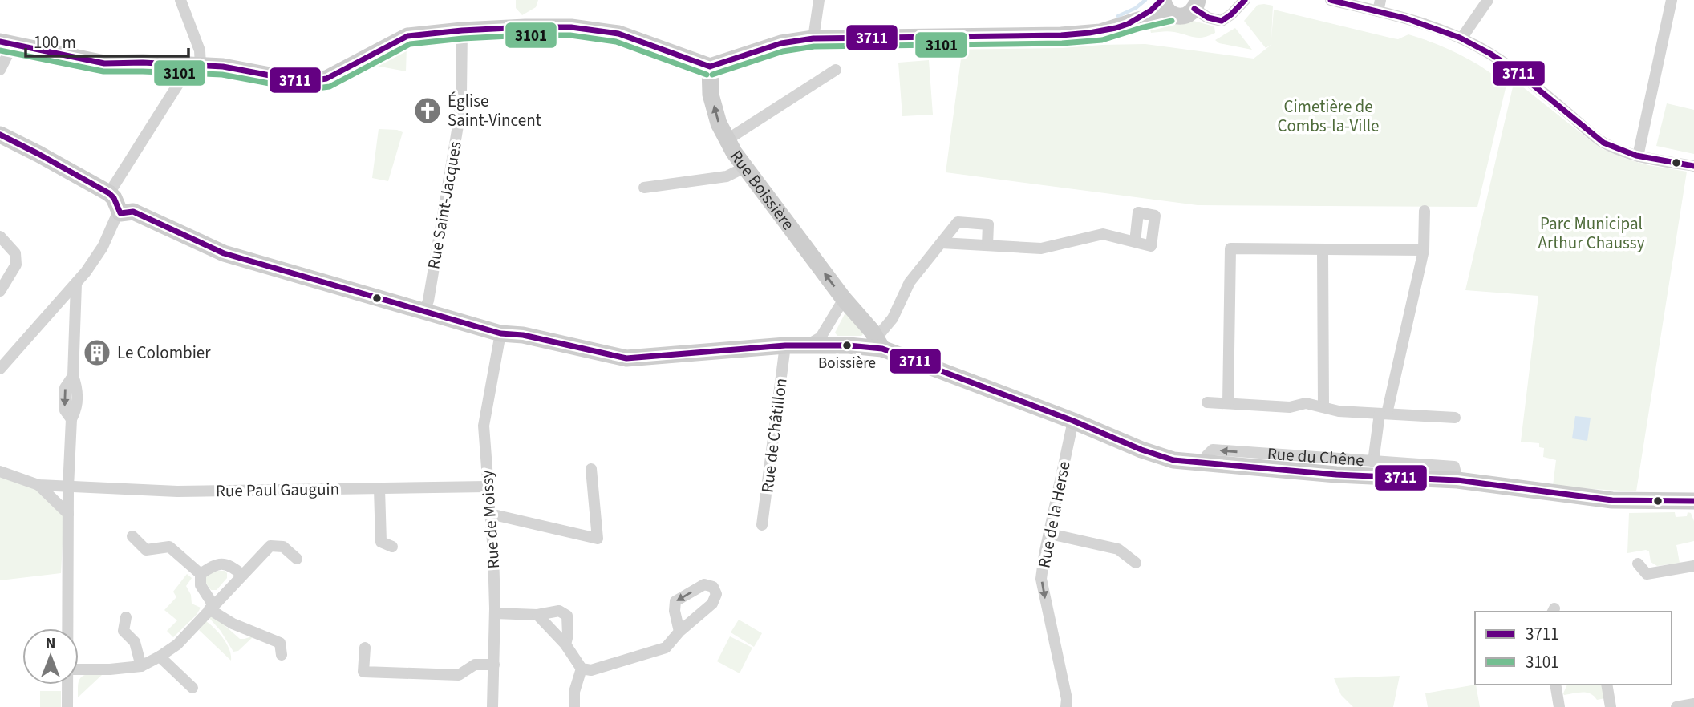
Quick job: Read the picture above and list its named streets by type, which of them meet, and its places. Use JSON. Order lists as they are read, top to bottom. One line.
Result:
{"streets":{"street":["Rue Boissière","Rue Saint-Jacques","Rue de Châtillon","Rue du Chêne","Rue Paul Gauguin","Rue de la Herse","Rue de Moissy"]},"crossings":[["Rue Boissière","Rue du Chêne"],["Rue Saint-Jacques","Rue du Chêne"],["Rue de Châtillon","Rue du Chêne"],["Rue du Chêne","Rue de la Herse"],["Rue du Chêne","Rue de Moissy"],["Rue Paul Gauguin","Rue de Moissy"]],"one_way":["Rue Boissière","Rue de la Herse"],"parks":["Cimetière de Combs-la-Ville","Parc Municipal Arthur Chaussy"],"places":{"church":["Église Saint-Vincent"],"other":["Boissière"],"building":["Le Colombier"]},"lines":["transit line 3711","transit line 3101"],"legend":["3711","3101"],"scale_bar":"100 m","north":"top"}
